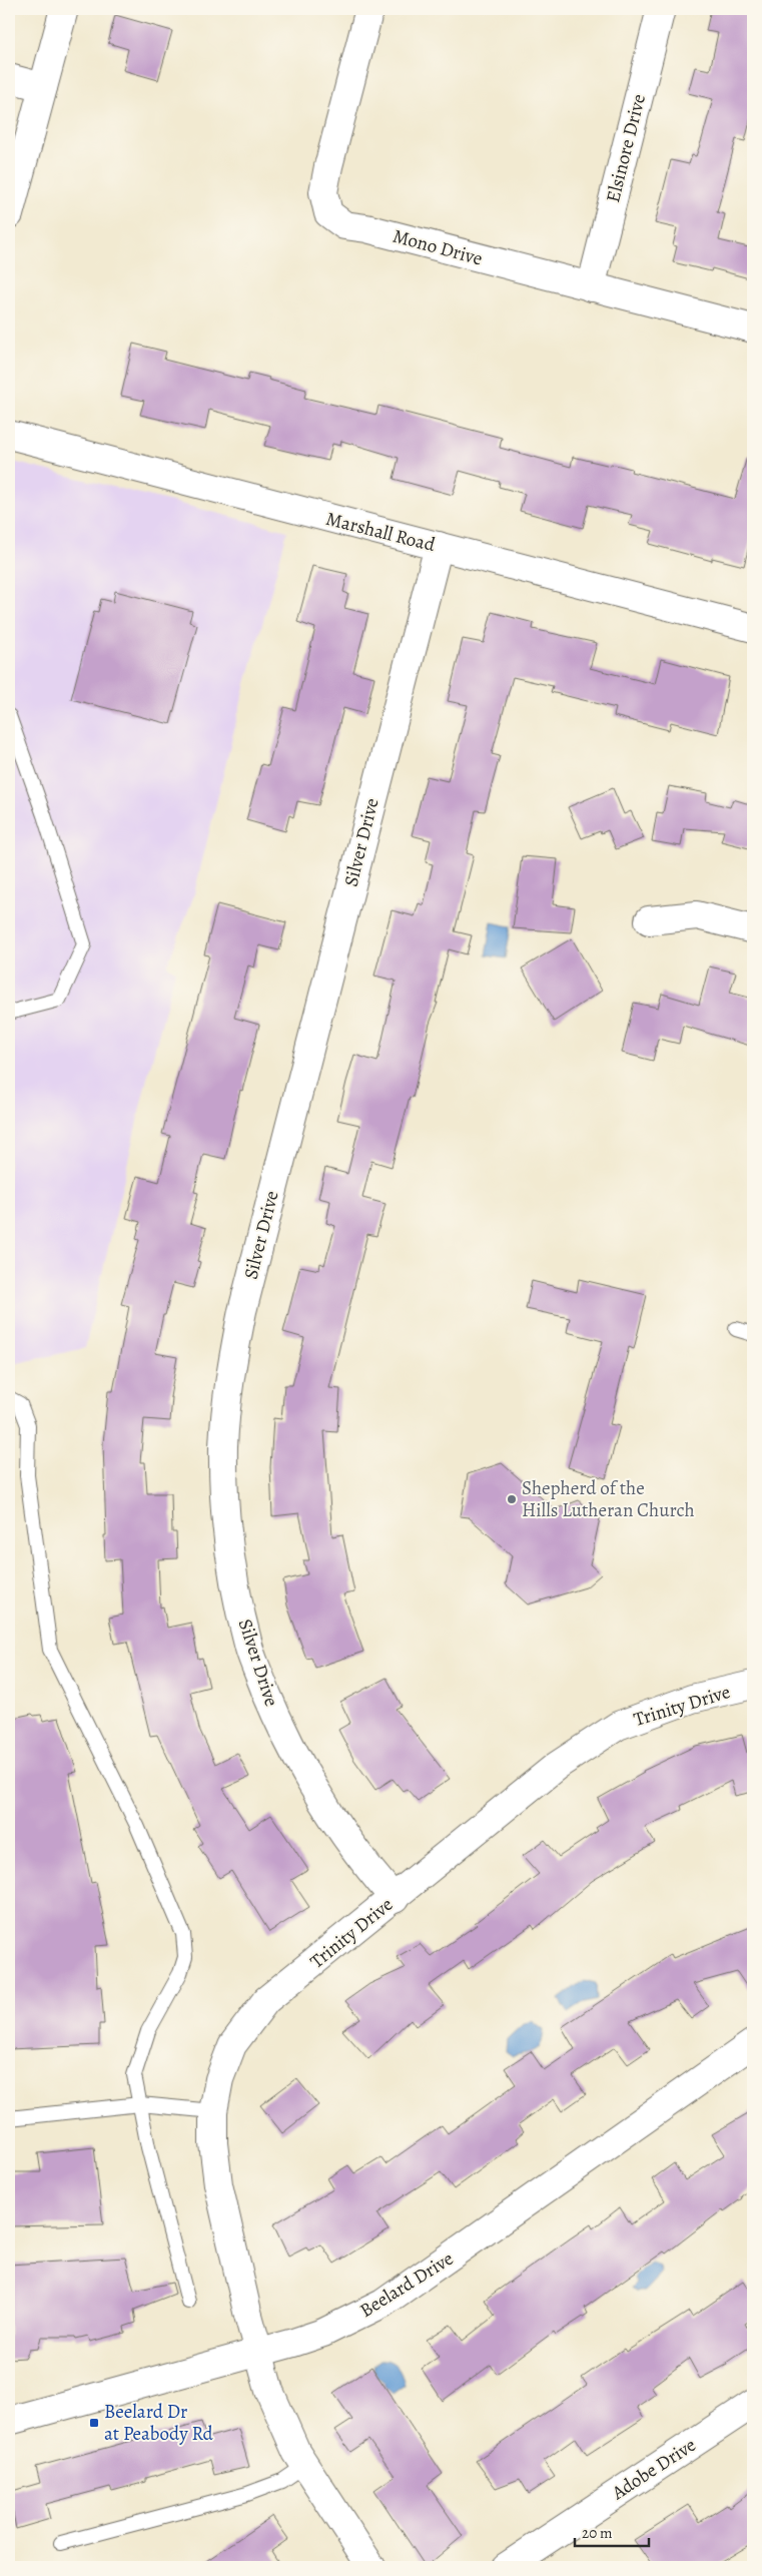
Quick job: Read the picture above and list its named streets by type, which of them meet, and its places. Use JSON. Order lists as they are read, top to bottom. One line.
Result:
{"streets":{"street":["Elsinore Drive","Mono Drive","Marshall Road","Silver Drive","Trinity Drive","Beelard Drive","Adobe Drive"]},"crossings":[["Elsinore Drive","Mono Drive"],["Marshall Road","Silver Drive"],["Silver Drive","Trinity Drive"],["Trinity Drive","Beelard Drive"]],"places":{"other":["Shepherd of the Hills Lutheran Church"],"transit":["Beelard Dr at Peabody Rd"]},"scale_bar":"20 m"}
